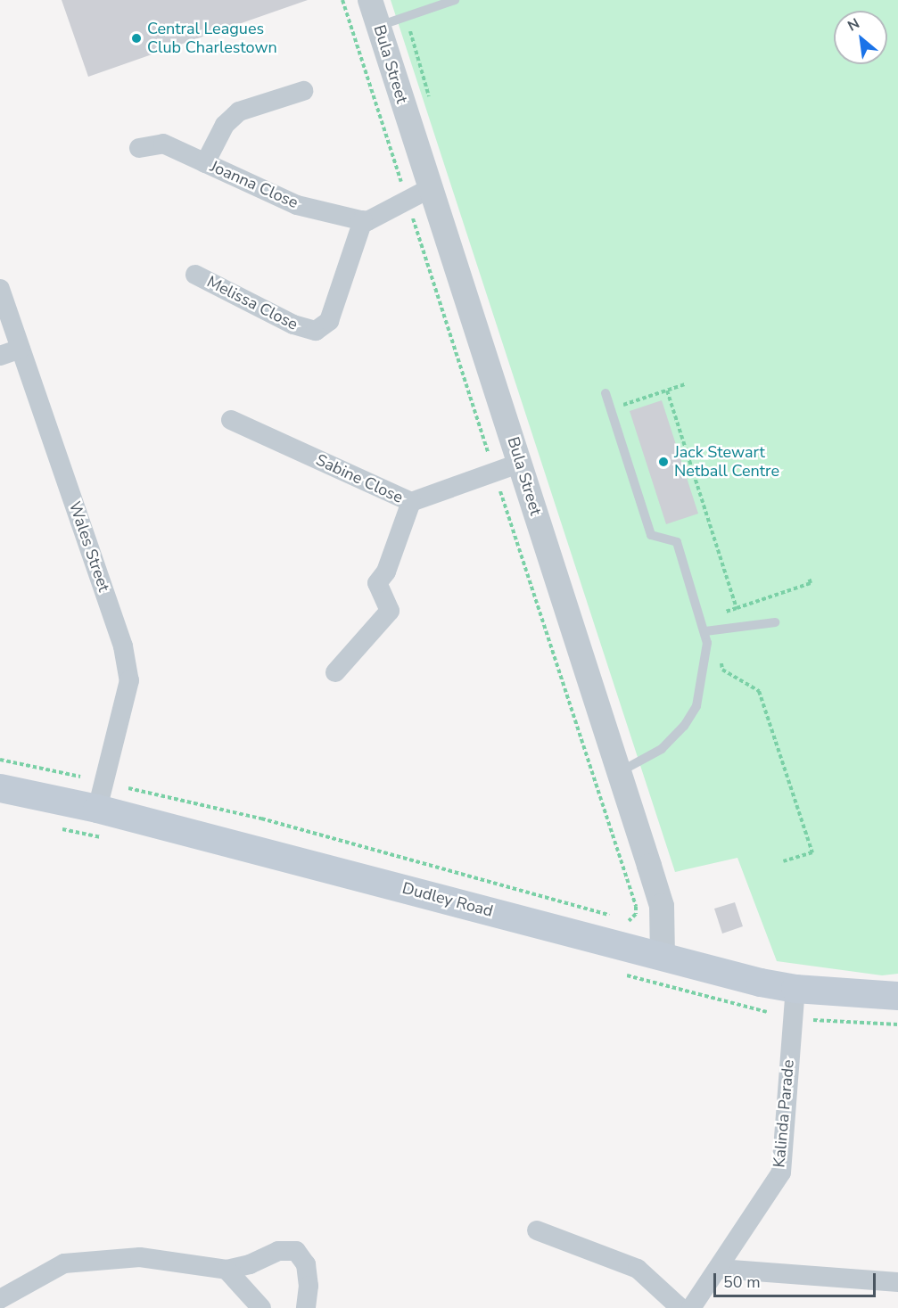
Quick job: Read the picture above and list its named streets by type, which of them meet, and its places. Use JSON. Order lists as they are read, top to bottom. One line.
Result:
{"streets":{"main road":["Dudley Road"],"street":["Bula Street","Joanna Close","Melissa Close","Sabine Close","Wales Street","Kalinda Parade"]},"crossings":[["Bula Street","Sabine Close"],["Bula Street","Dudley Road"],["Joanna Close","Melissa Close"],["Wales Street","Dudley Road"],["Dudley Road","Kalinda Parade"]],"places":["Central Leagues Club Charlestown","Jack Stewart Netball Centre"],"scale_bar":"50 m","north":"top left"}
